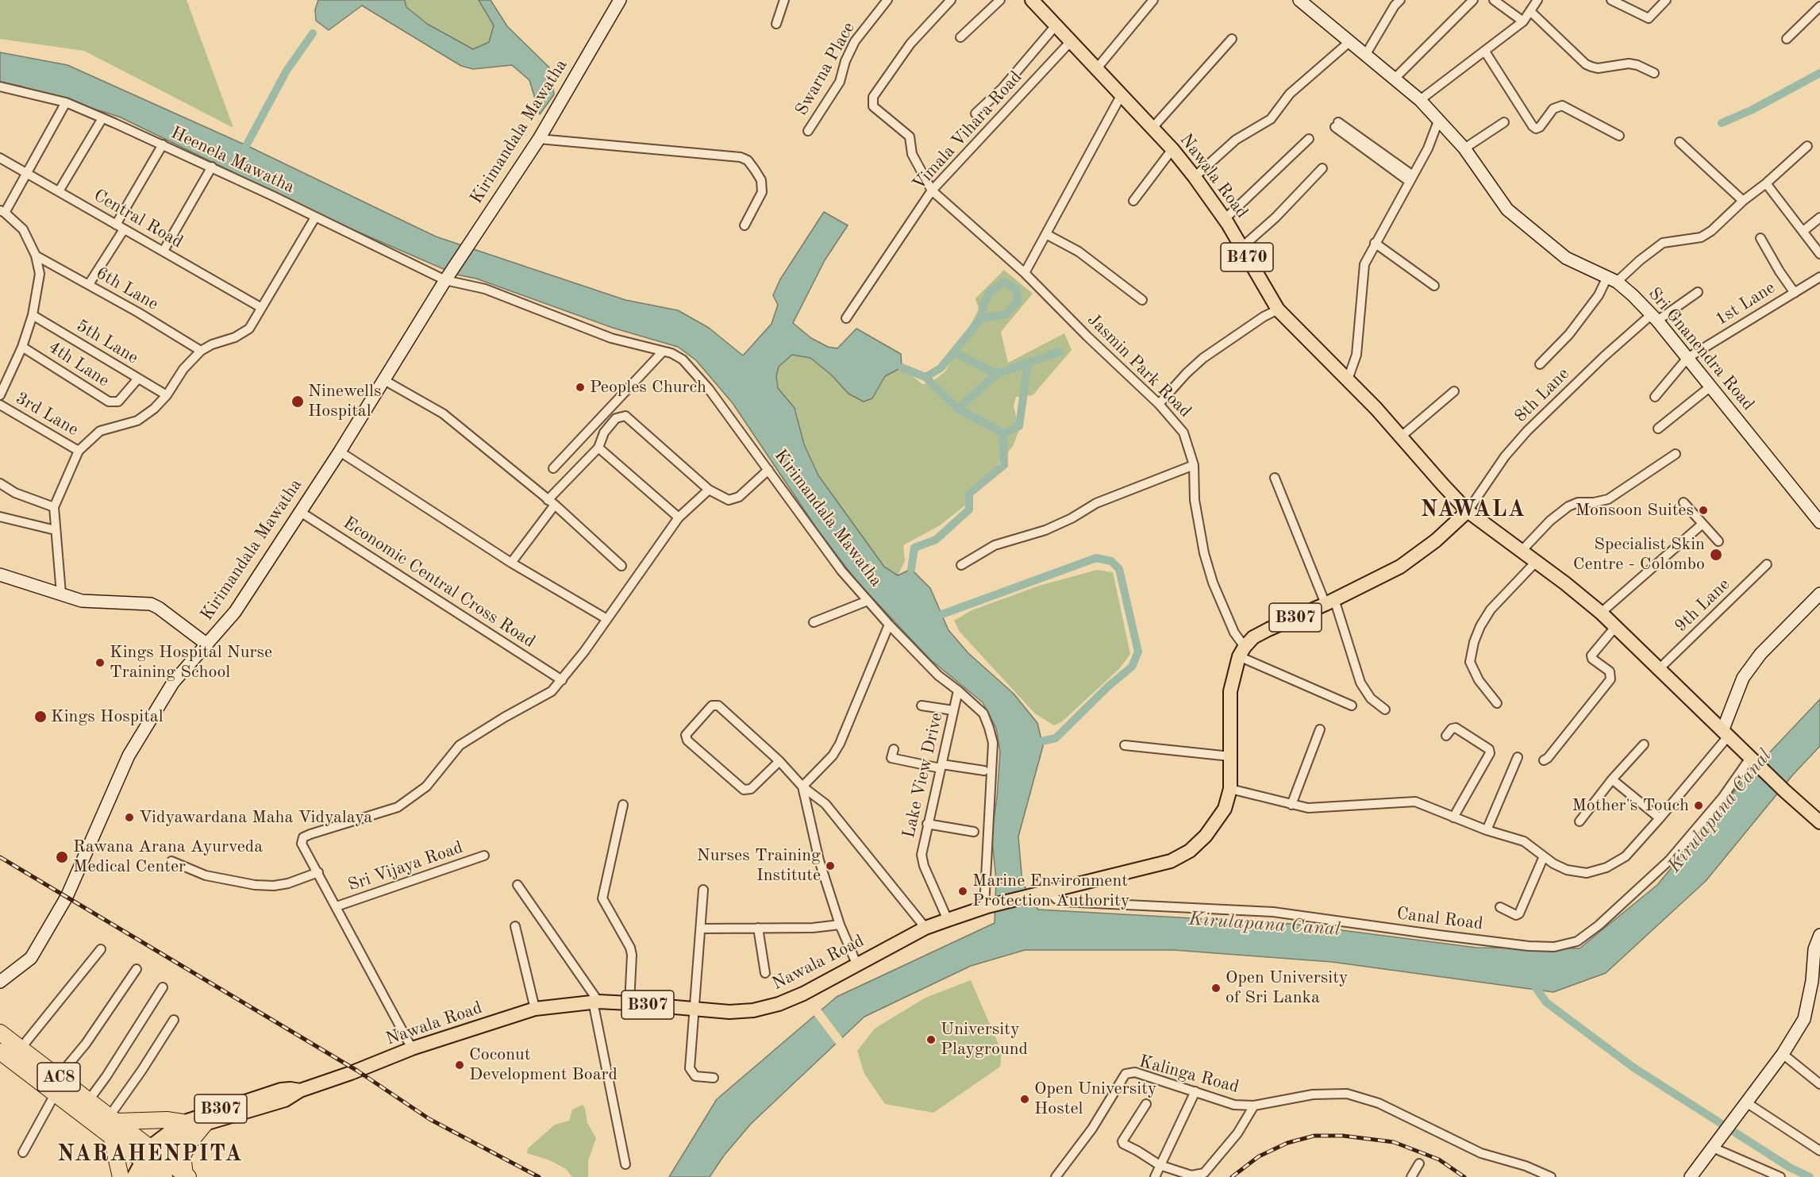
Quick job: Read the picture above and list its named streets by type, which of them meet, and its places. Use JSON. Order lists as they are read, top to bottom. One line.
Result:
{"streets":{"highway":["AC8"],"main road":["Nawala Road","B470","B307"],"street":["Swarna Place","Vimala Vihara Road","Kirimandala Mawatha","Heenela Mawatha","Central Road","6th Lane","1st Lane","5th Lane","Sri Gnanendra Road","4th Lane","Jasmin Park Road","8th Lane","3rd Lane","Economic Central Cross Road","9th Lane","Lake View Drive","Sri Vijaya Road","Canal Road","Kalinga Road"]},"crossings":[["Vimala Vihara Road","Nawala Road"],["Vimala Vihara Road","Jasmin Park Road"],["Kirimandala Mawatha","Heenela Mawatha"],["Kirimandala Mawatha","Nawala Road"],["Kirimandala Mawatha","Economic Central Cross Road"],["Kirimandala Mawatha","Lake View Drive"],["Nawala Road","8th Lane"],["Nawala Road","9th Lane"],["Nawala Road","B307"],["Nawala Road","Lake View Drive"],["Nawala Road","Canal Road"],["Nawala Road","AC8"],["1st Lane","Sri Gnanendra Road"],["5th Lane","4th Lane"],["Sri Gnanendra Road","8th Lane"],["Jasmin Park Road","B307"],["8th Lane","B307"]],"districts":["NAWALA","NARAHENPITA"],"water":["Kirulapana Canal"],"places":["Peoples Church","Ninewells Hospital","Monsoon Suites","Specialist Skin Centre - Colombo","Kings Hospital Nurse Training School","Kings Hospital","Mother's Touch","Vidyawardana Maha Vidyalaya","Rawana Arana Ayurveda Medical Center","Nurses Training Institute","Marine Environment Protection Authority","Open University of Sri Lanka","University Playground","Coconut Development Board","Open University Hostel"]}
